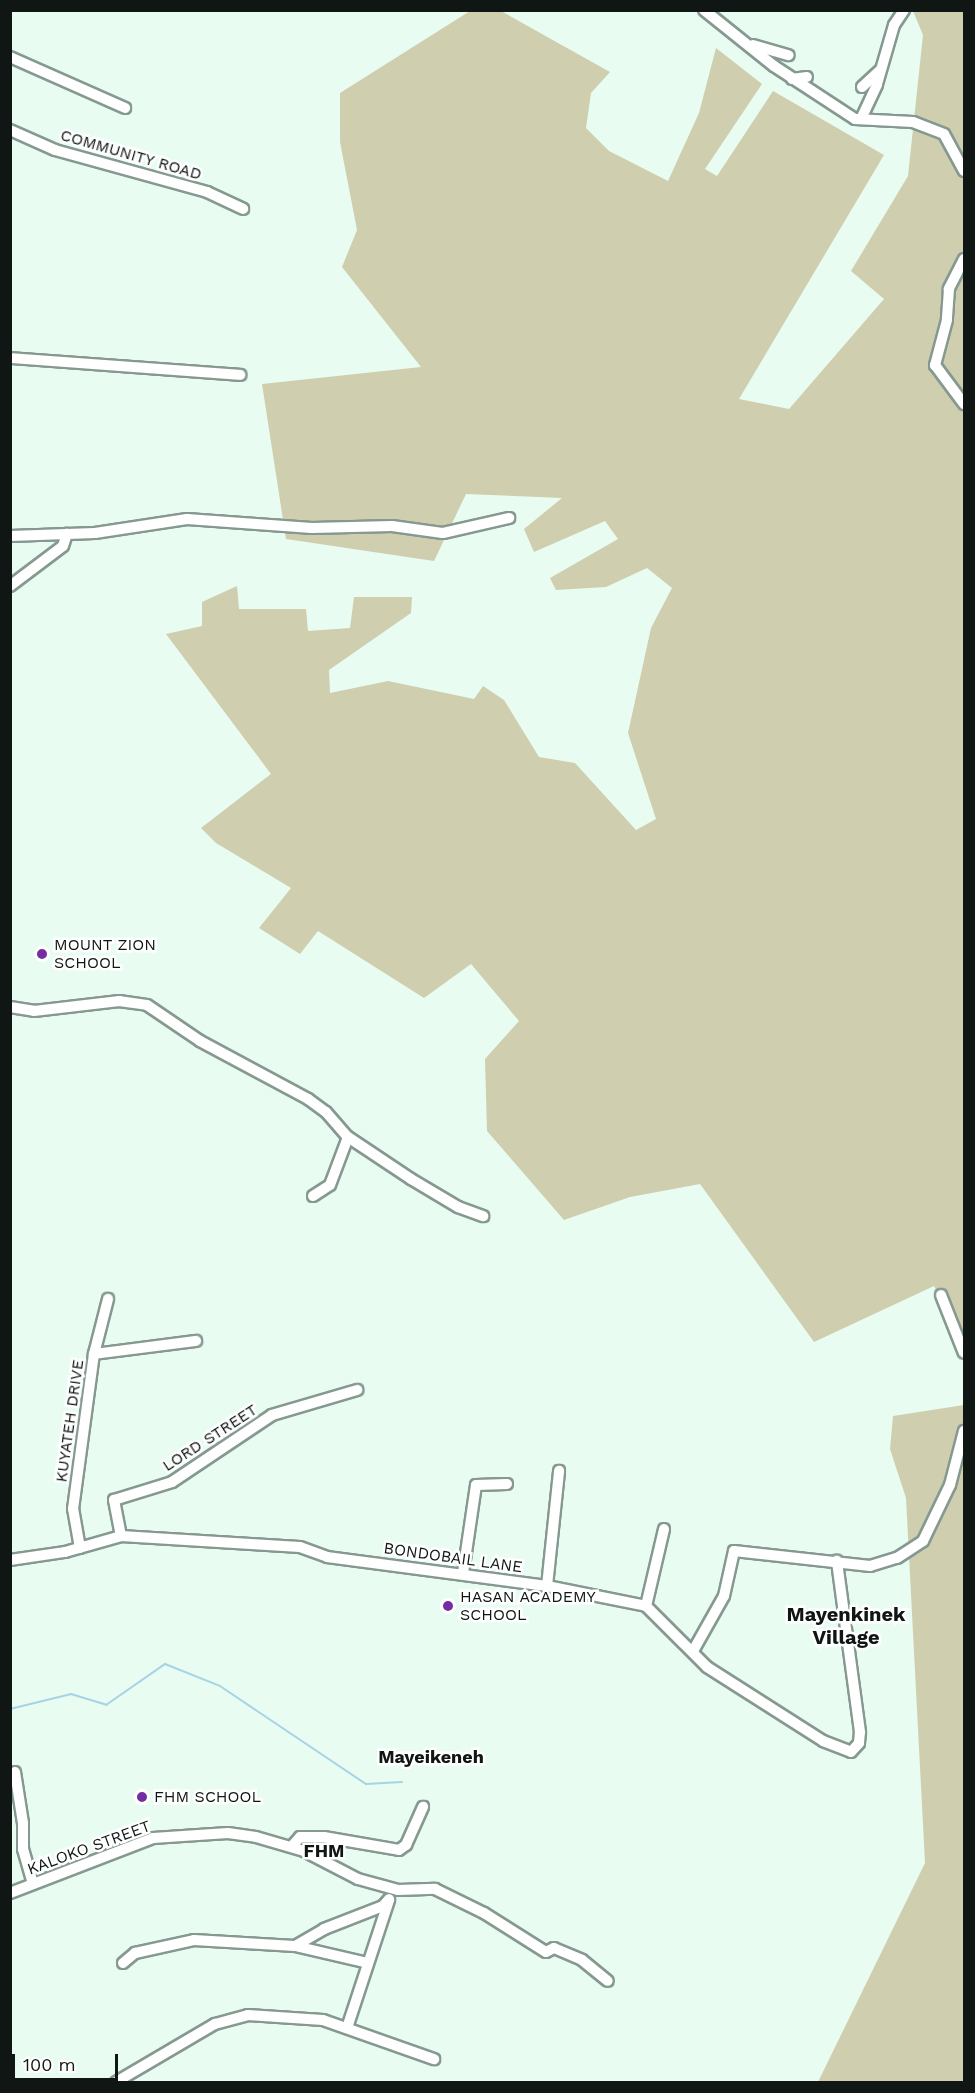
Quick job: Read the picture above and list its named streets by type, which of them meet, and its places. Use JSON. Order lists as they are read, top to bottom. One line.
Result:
{"streets":{"street":["COMMUNITY ROAD","KUYATEH DRIVE","LORD STREET","BONDOBAIL LANE","KALOKO STREET"]},"crossings":[["KUYATEH DRIVE","BONDOBAIL LANE"],["LORD STREET","BONDOBAIL LANE"]],"districts":["Mayenkinek Village","Mayeikeneh","FHM"],"places":["MOUNT ZION SCHOOL","HASAN ACADEMY SCHOOL","FHM SCHOOL"],"scale_bar":"100 m"}
